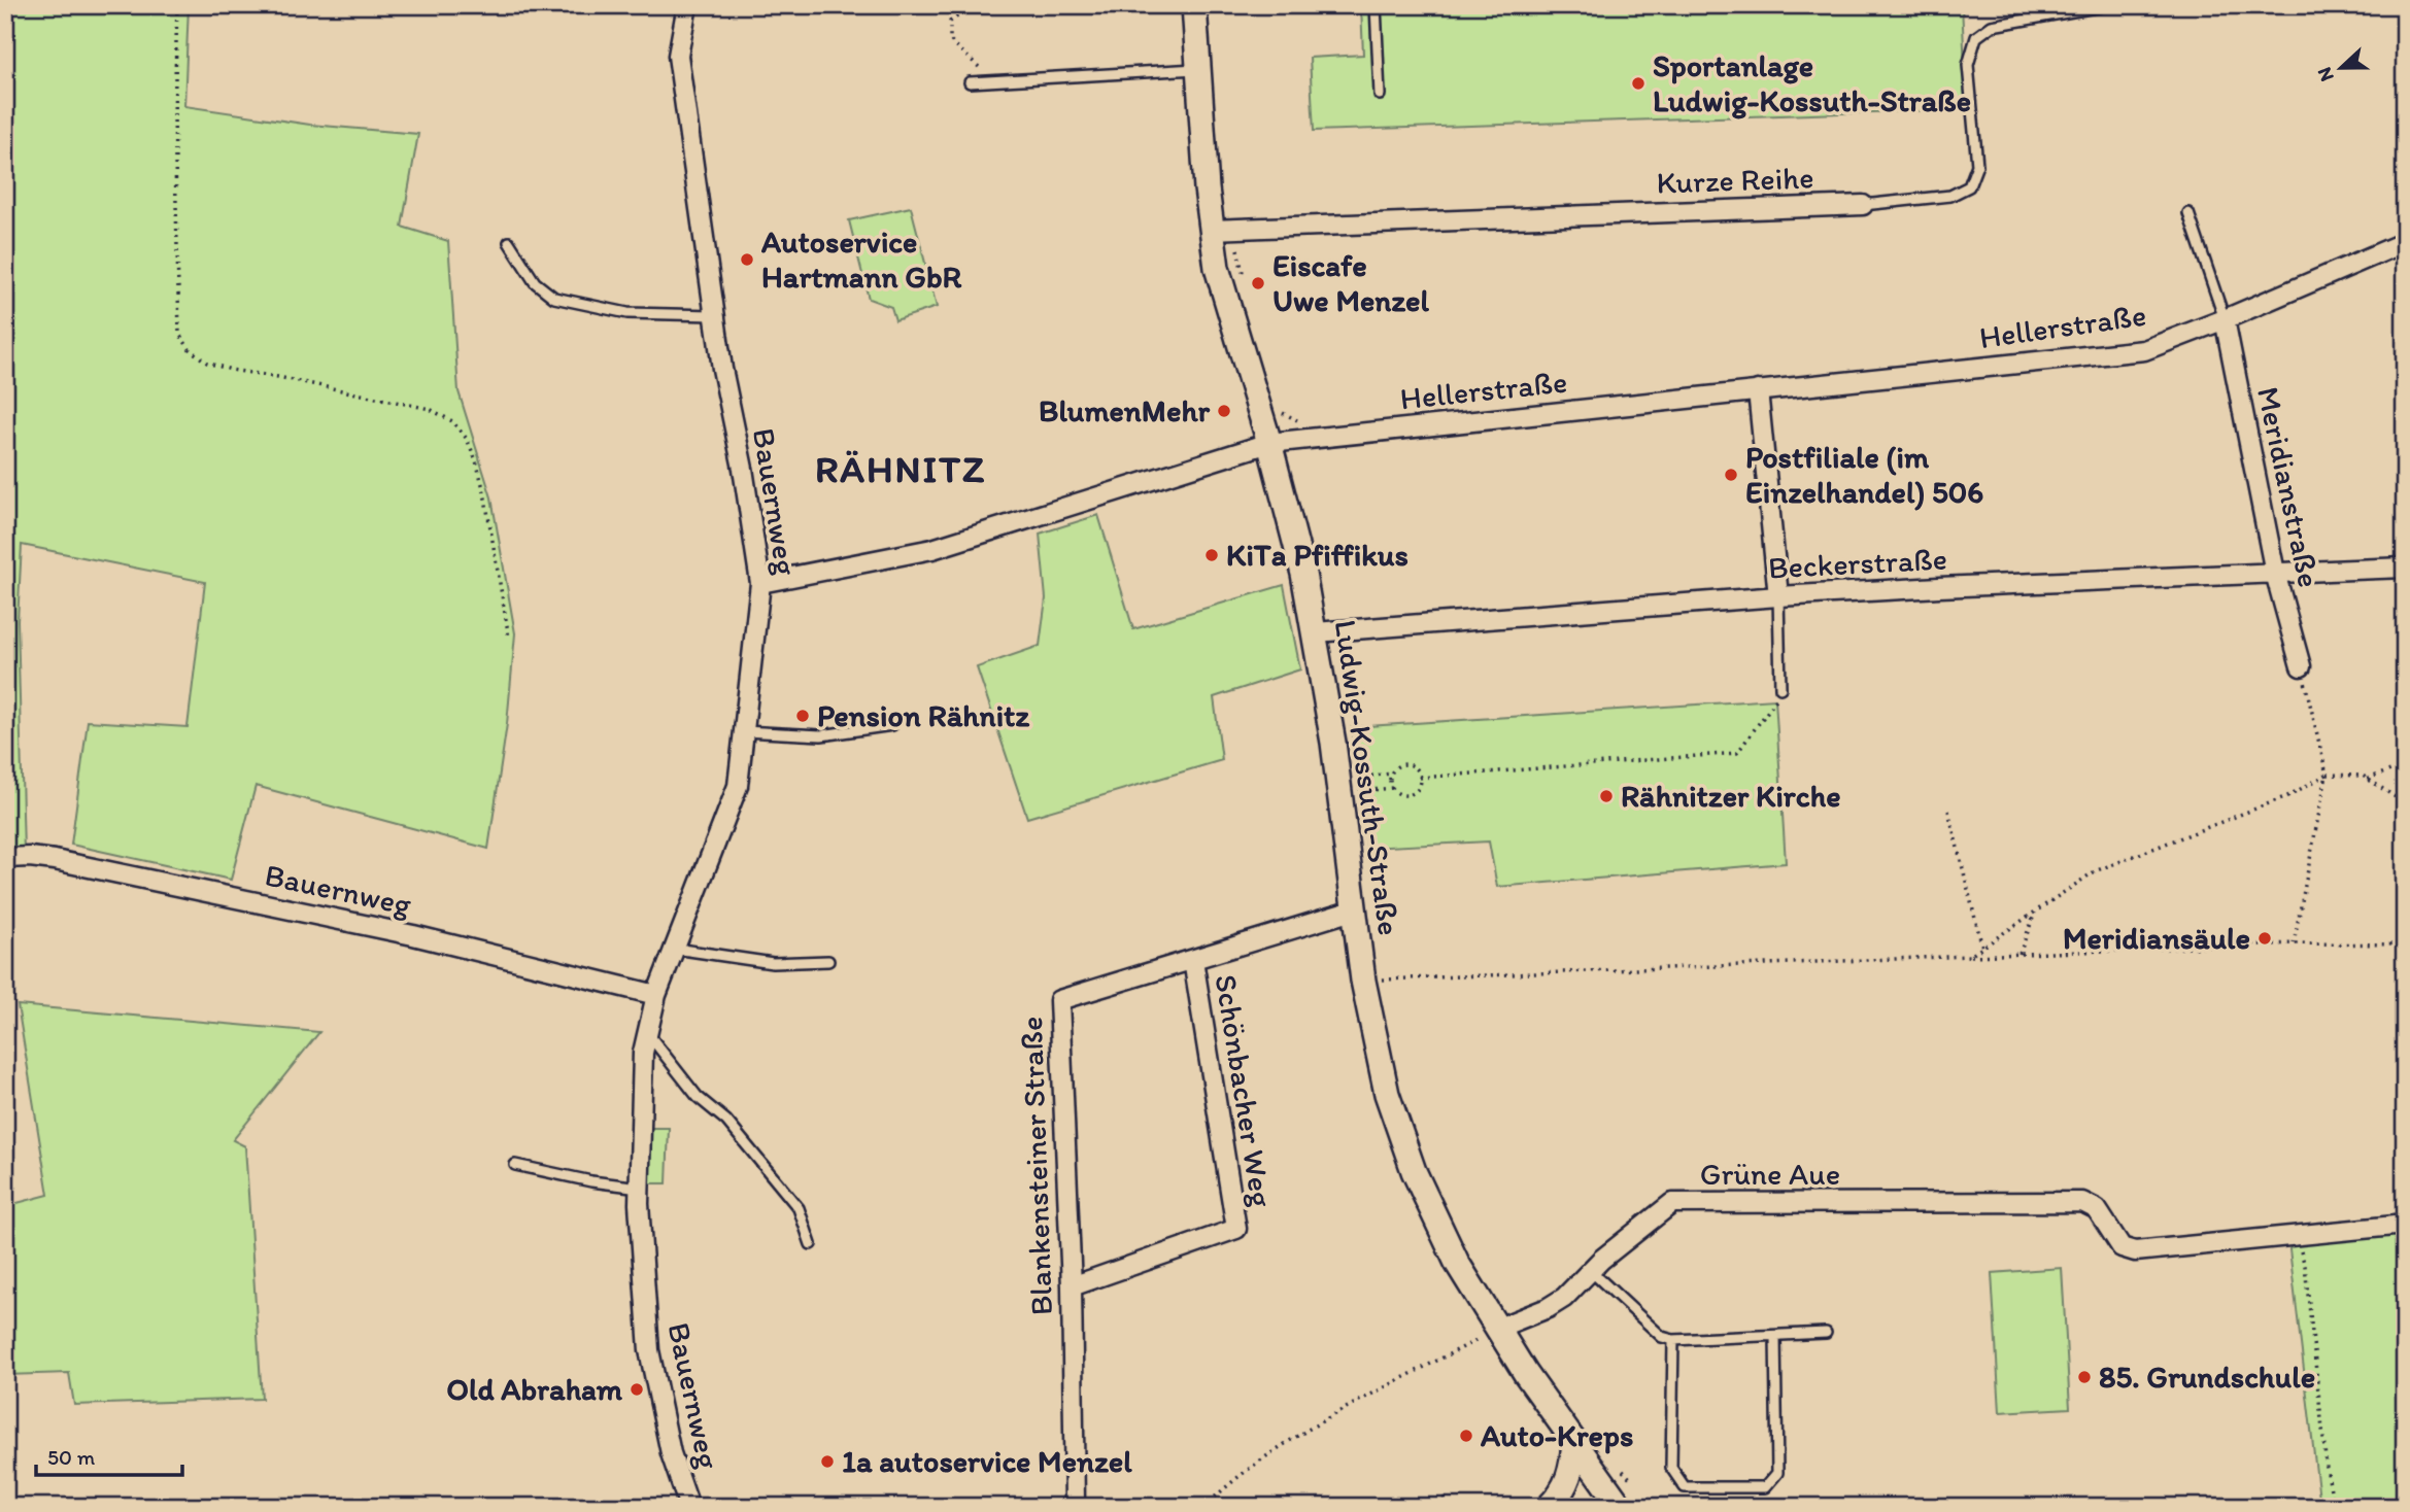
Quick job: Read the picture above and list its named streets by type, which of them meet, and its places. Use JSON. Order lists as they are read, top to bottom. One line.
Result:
{"streets":{"street":["Kurze Reihe","Hellerstraße","Meridianstraße","Bauernweg","Beckerstraße","Ludwig-Kossuth-Straße","Schönbacher Weg","Blankensteiner Straße","Grüne Aue"]},"crossings":[["Kurze Reihe","Ludwig-Kossuth-Straße"],["Hellerstraße","Meridianstraße"],["Hellerstraße","Bauernweg"],["Hellerstraße","Ludwig-Kossuth-Straße"],["Meridianstraße","Beckerstraße"],["Beckerstraße","Ludwig-Kossuth-Straße"],["Ludwig-Kossuth-Straße","Blankensteiner Straße"],["Ludwig-Kossuth-Straße","Grüne Aue"],["Schönbacher Weg","Blankensteiner Straße"]],"districts":["RÄHNITZ"],"places":["Sportanlage Ludwig-Kossuth-Straße","Autoservice Hartmann GbR","Eiscafe Uwe Menzel","BlumenMehr","Postfiliale (im Einzelhandel) 506","KiTa Pfiffikus","Pension Rähnitz","Rähnitzer Kirche","Meridiansäule","85. Grundschule","Old Abraham","Auto-Kreps","1a autoservice Menzel"],"scale_bar":"50 m","north":"left"}
